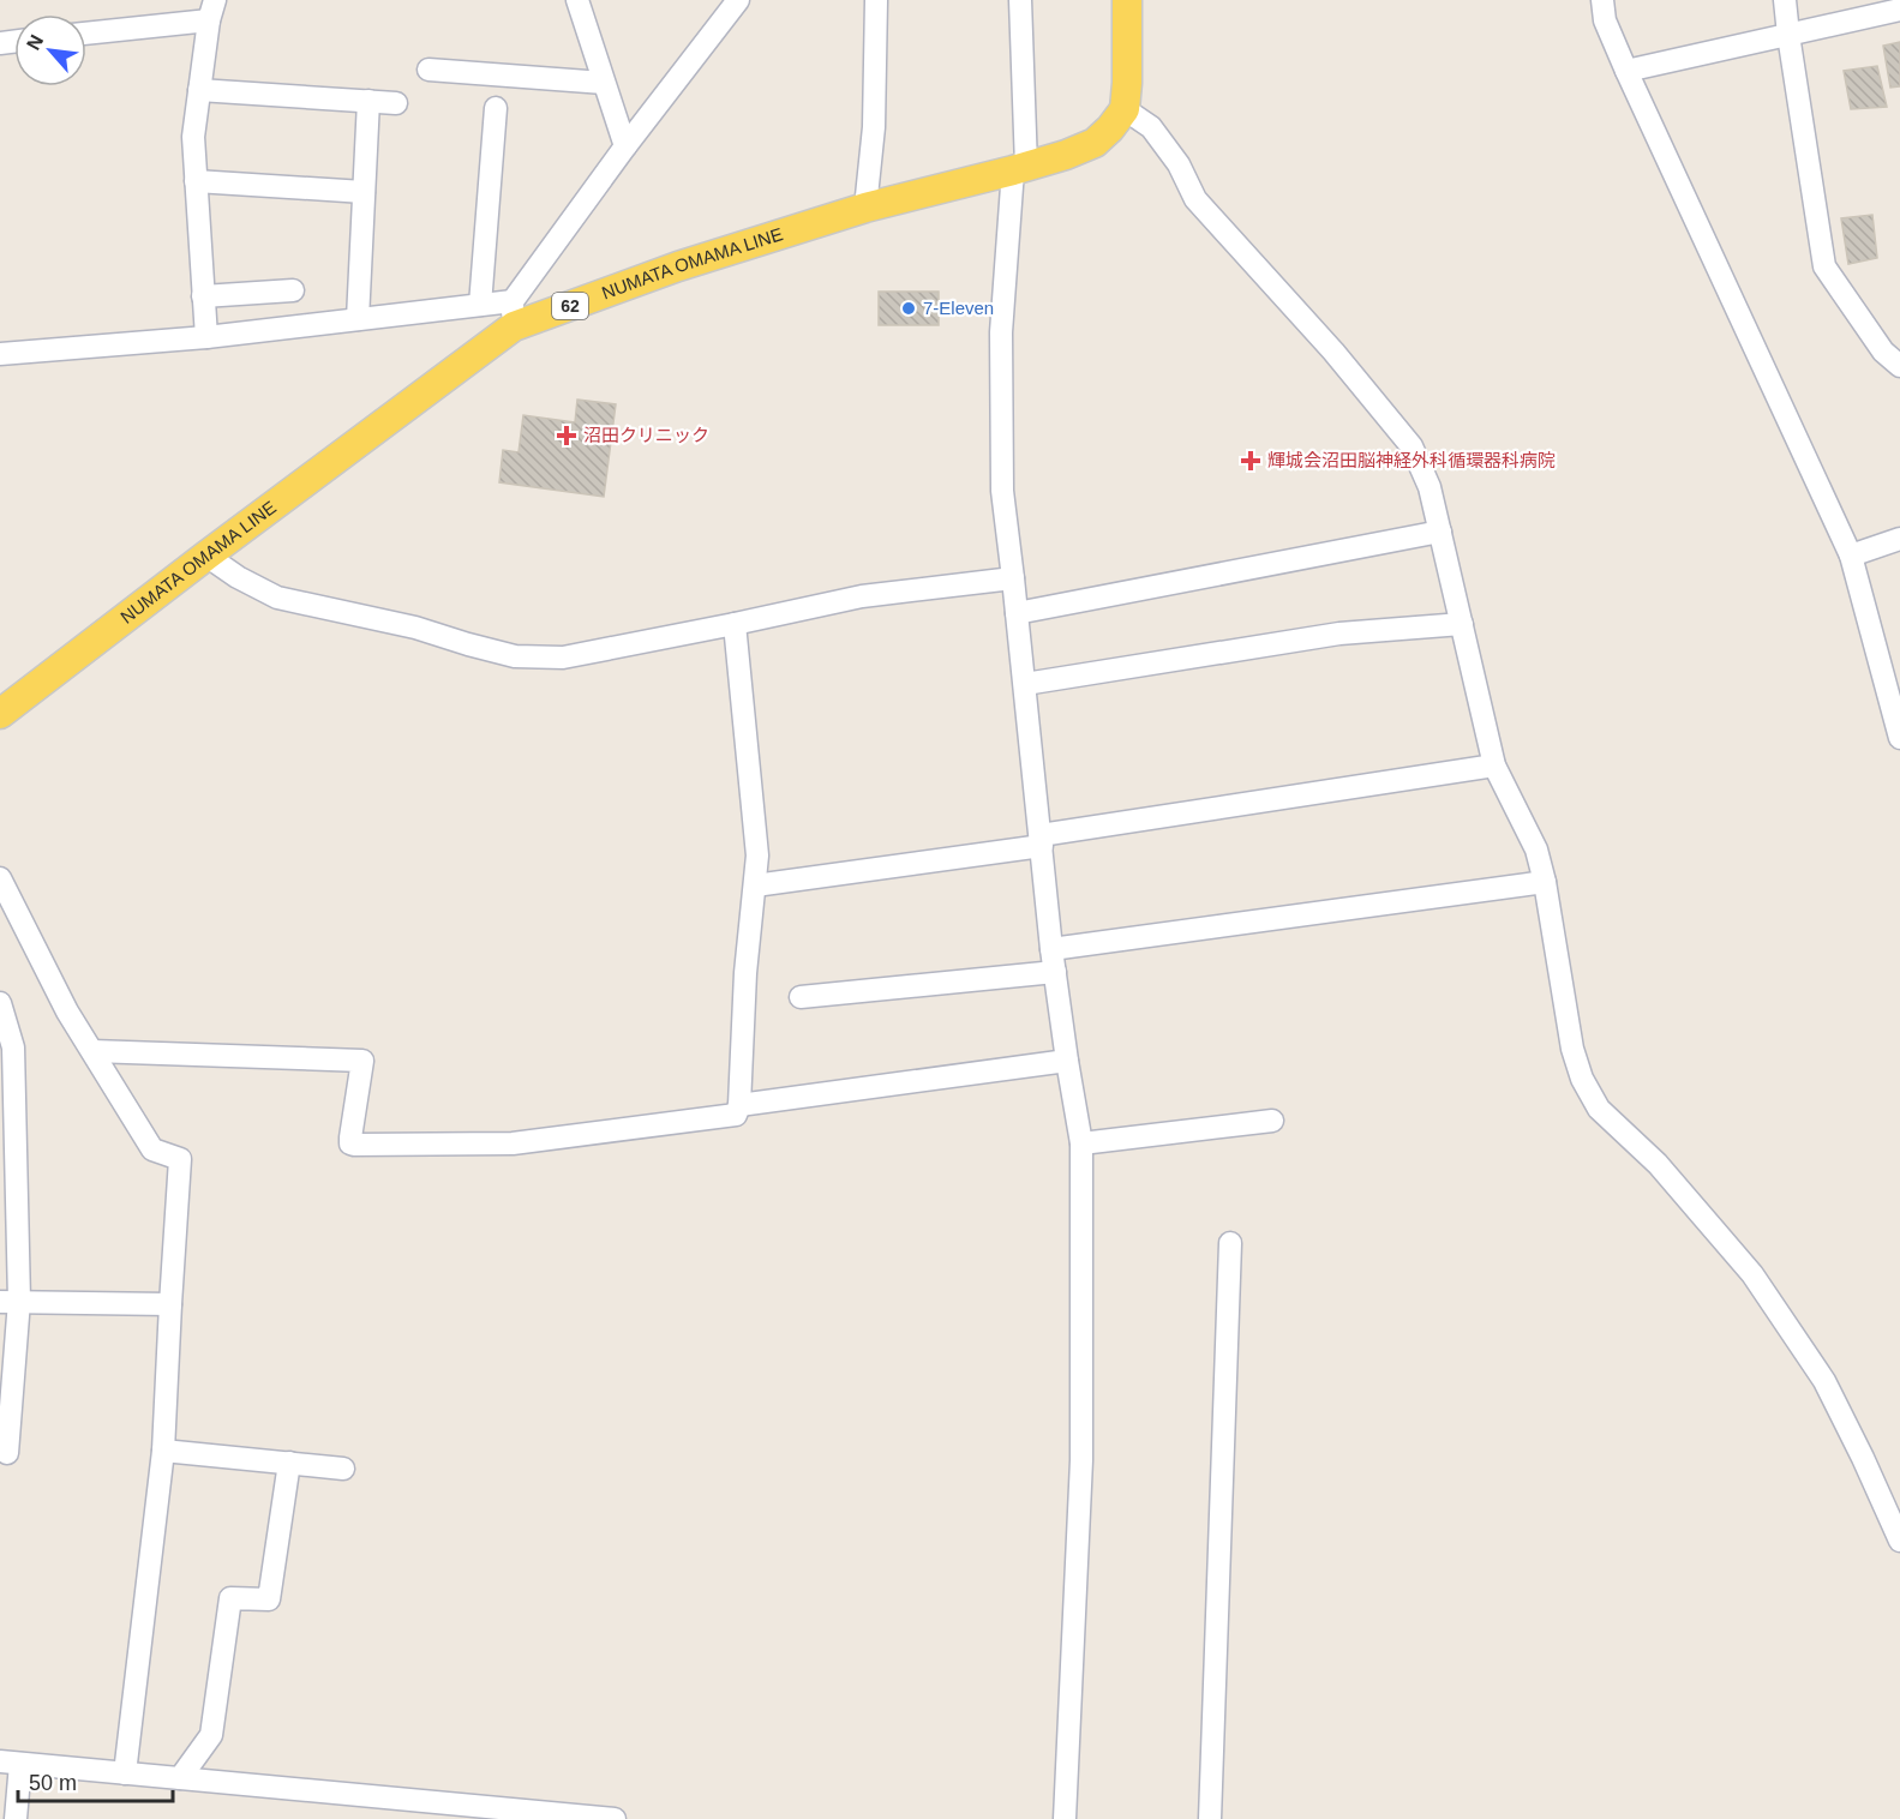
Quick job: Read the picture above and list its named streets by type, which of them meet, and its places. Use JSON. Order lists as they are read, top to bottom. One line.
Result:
{"streets":{"main road":["NUMATA OMAMA LINE","62"]},"places":{"other":["7-Eleven"],"health":["沼田クリニック","輝城会沼田脳神経外科循環器科病院"]},"scale_bar":"50 m","north":"top left"}
